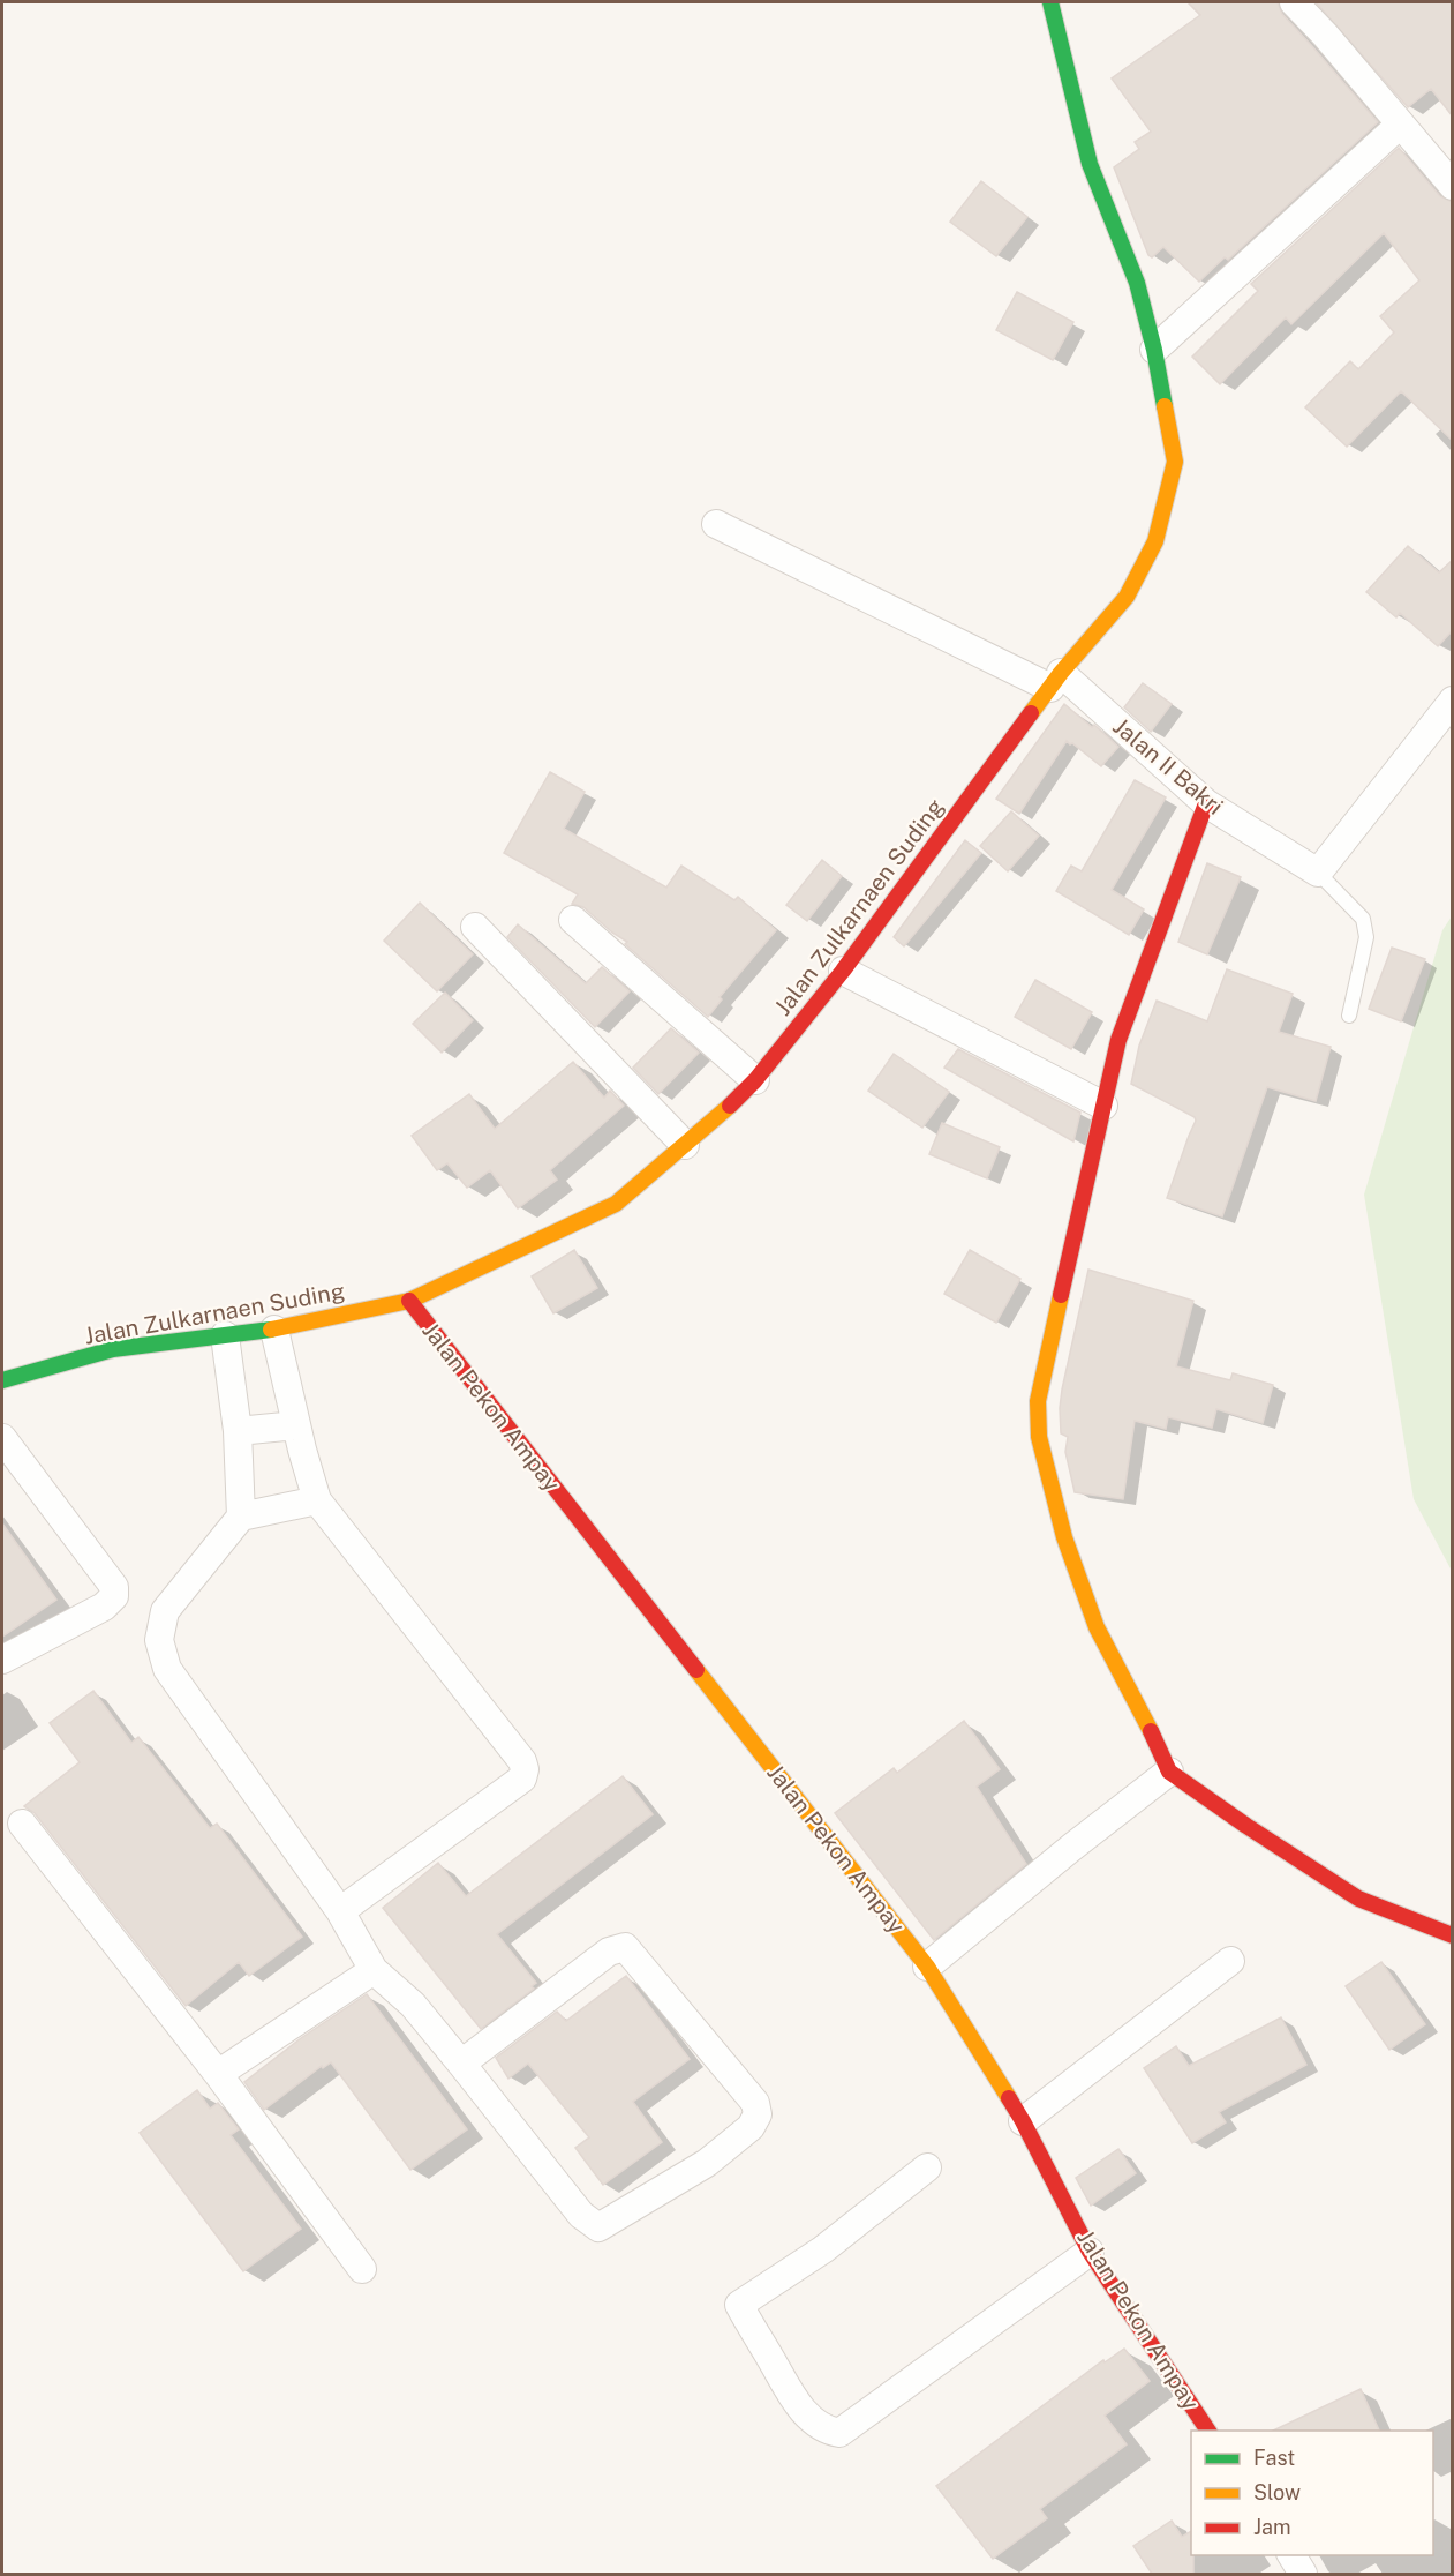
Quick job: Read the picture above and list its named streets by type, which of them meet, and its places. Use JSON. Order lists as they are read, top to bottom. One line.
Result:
{"streets":{"street":["Jalan II Bakri","Jalan Zulkarnaen Suding","Jalan Pekon Ampay"]},"crossings":[["Jalan II Bakri","Jalan Zulkarnaen Suding"],["Jalan Zulkarnaen Suding","Jalan Pekon Ampay"]],"legend":["Fast","Slow","Jam"]}
